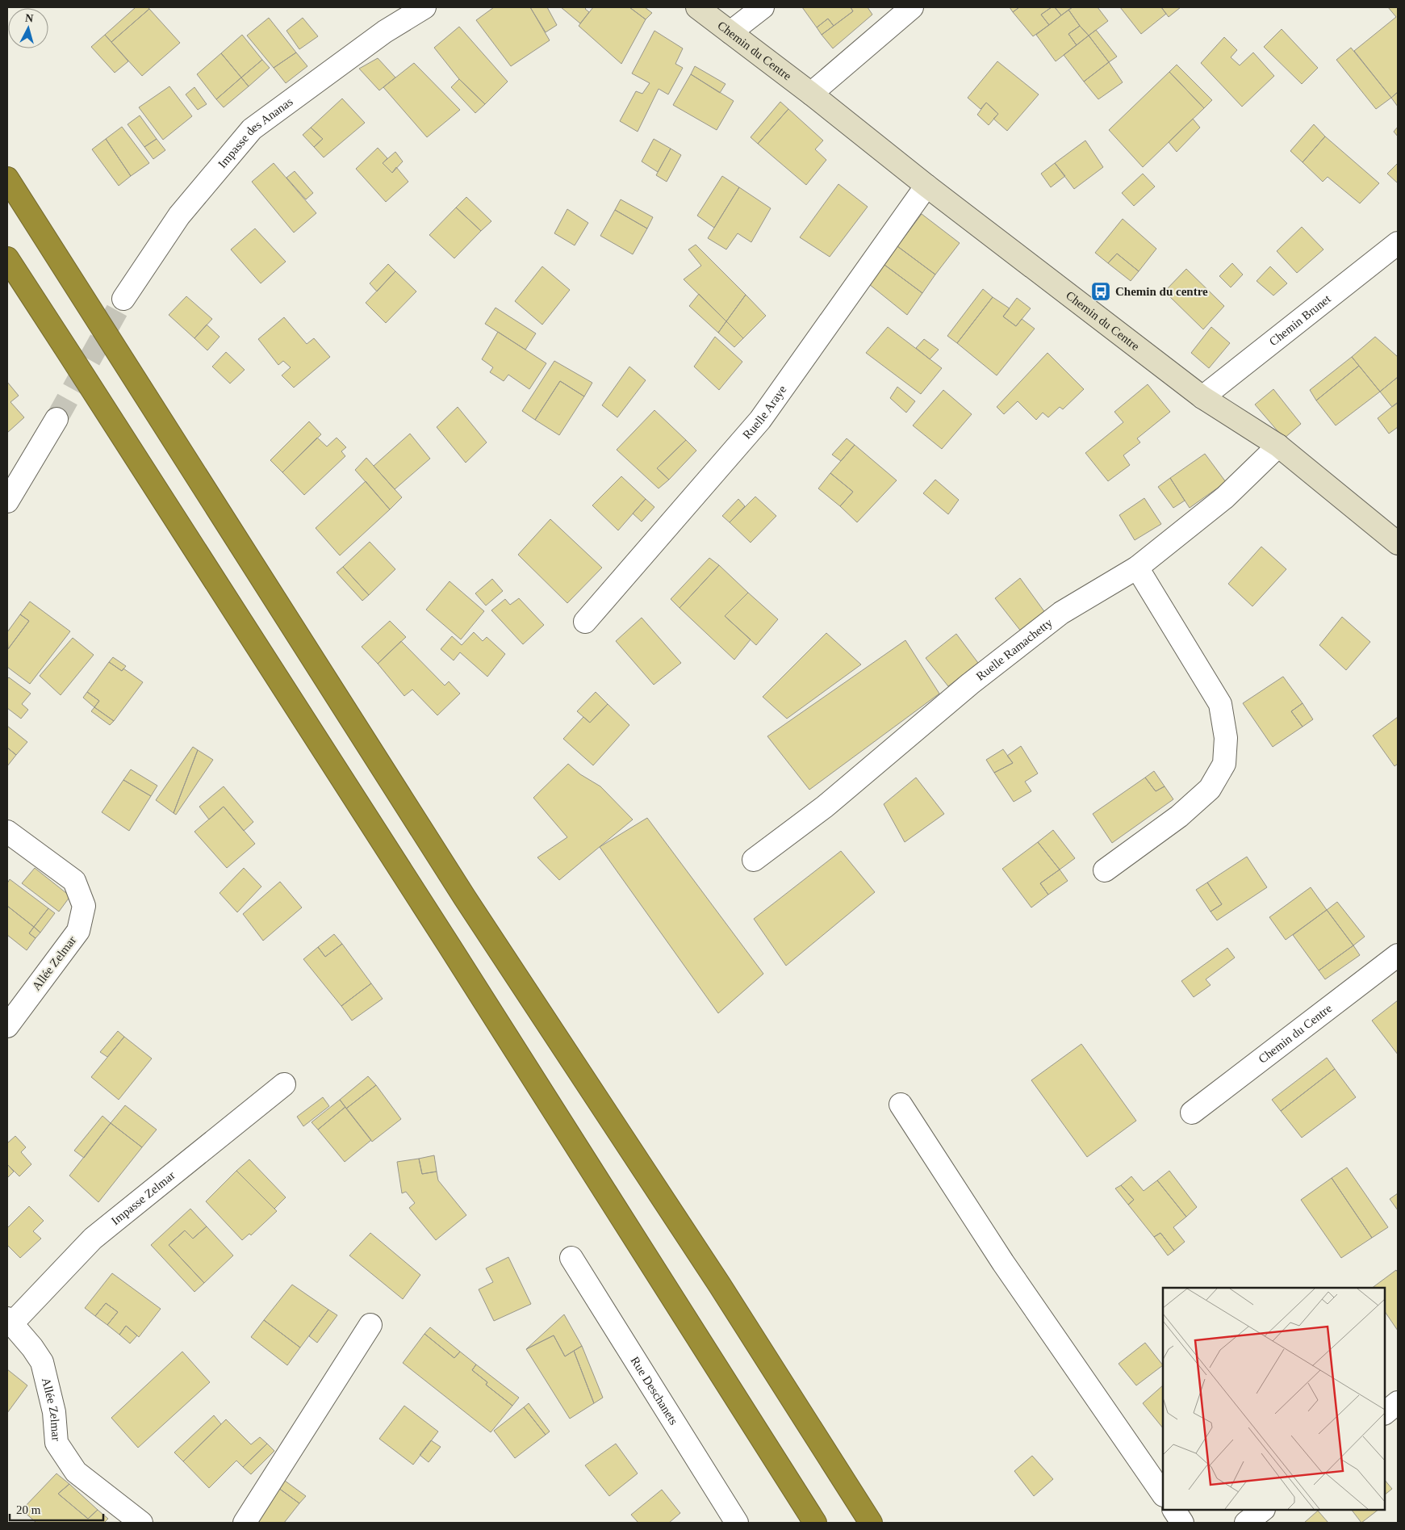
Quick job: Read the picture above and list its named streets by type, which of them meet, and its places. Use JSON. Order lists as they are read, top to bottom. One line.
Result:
{"streets":{"street":["Chemin du Centre","Impasse des Ananas","Chemin Brunet","Ruelle Araye","Ruelle Ramachetty","Allée Zelmar","Impasse Zelmar","Rue Deschanets"]},"crossings":[["Chemin du Centre","Chemin Brunet"],["Chemin du Centre","Ruelle Araye"],["Chemin du Centre","Ruelle Ramachetty"],["Allée Zelmar","Impasse Zelmar"]],"places":{"bus stop":["Chemin du centre"]},"scale_bar":"20 m","north":"top"}
